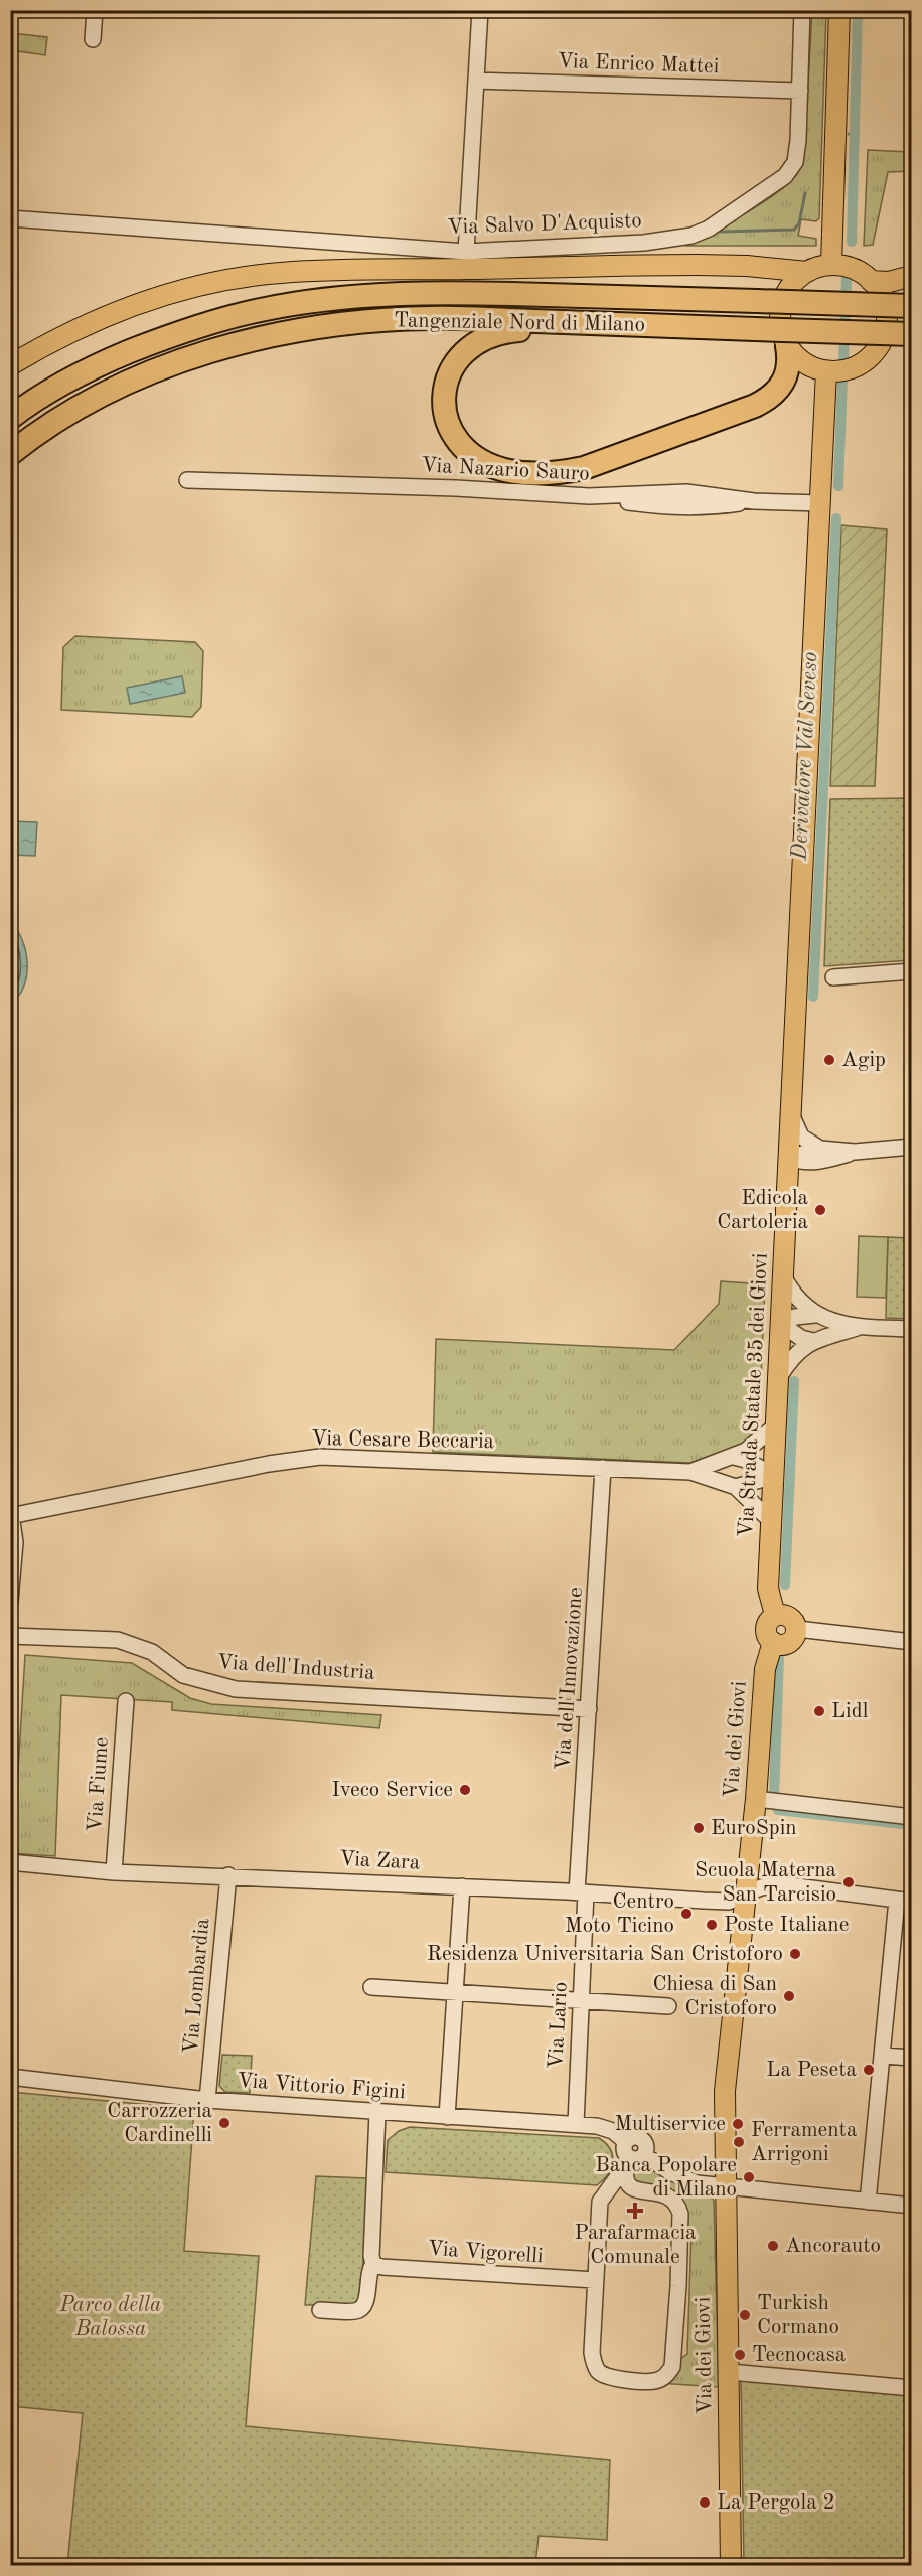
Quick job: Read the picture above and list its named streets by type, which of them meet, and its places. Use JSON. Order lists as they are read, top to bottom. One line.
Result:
{"streets":{"highway":["Tangenziale Nord di Milano"],"main road":["Via Strada Statale 35 dei Giovi","Via dei Giovi"],"street":["Via Enrico Mattei","Via Salvo D'Acquisto","Via Nazario Sauro","Via Cesare Beccaria","Via dell'Industria","Via dell'Innovazione","Via Fiume","Via Zara","Via Lombardia","Via Lario","Via Vittorio Figini","Via Vigorelli"]},"crossings":[["Via Enrico Mattei","Via Salvo D'Acquisto"],["Via Nazario Sauro","Via Strada Statale 35 dei Giovi"],["Via Strada Statale 35 dei Giovi","Via dei Giovi"],["Via Cesare Beccaria","Via dell'Innovazione"],["Via dell'Industria","Via dell'Innovazione"],["Via dell'Innovazione","Via Zara"],["Via dell'Innovazione","Via Lario"],["Via dei Giovi","Via Zara"],["Via Fiume","Via Zara"],["Via Zara","Via Lombardia"],["Via Zara","Via Lario"],["Via Lombardia","Via Vittorio Figini"],["Via Lario","Via Vittorio Figini"]],"water":["Derivatore Val Seveso"],"parks":["Parco della Balossa"],"places":{"other":["Agip","Edicola Cartoleria","Lidl","Iveco Service","EuroSpin","Scuola Materna San Tarcisio","Centro Moto Ticino","Poste Italiane","Residenza Universitaria San Cristoforo","Chiesa di San Cristoforo","La Peseta","Carrozzeria Cardinelli","Multiservice","Ferramenta Arrigoni","Banca Popolare di Milano","Ancorauto","Turkish Cormano","Tecnocasa","La Pergola 2"],"health":["Parafarmacia Comunale"]}}
